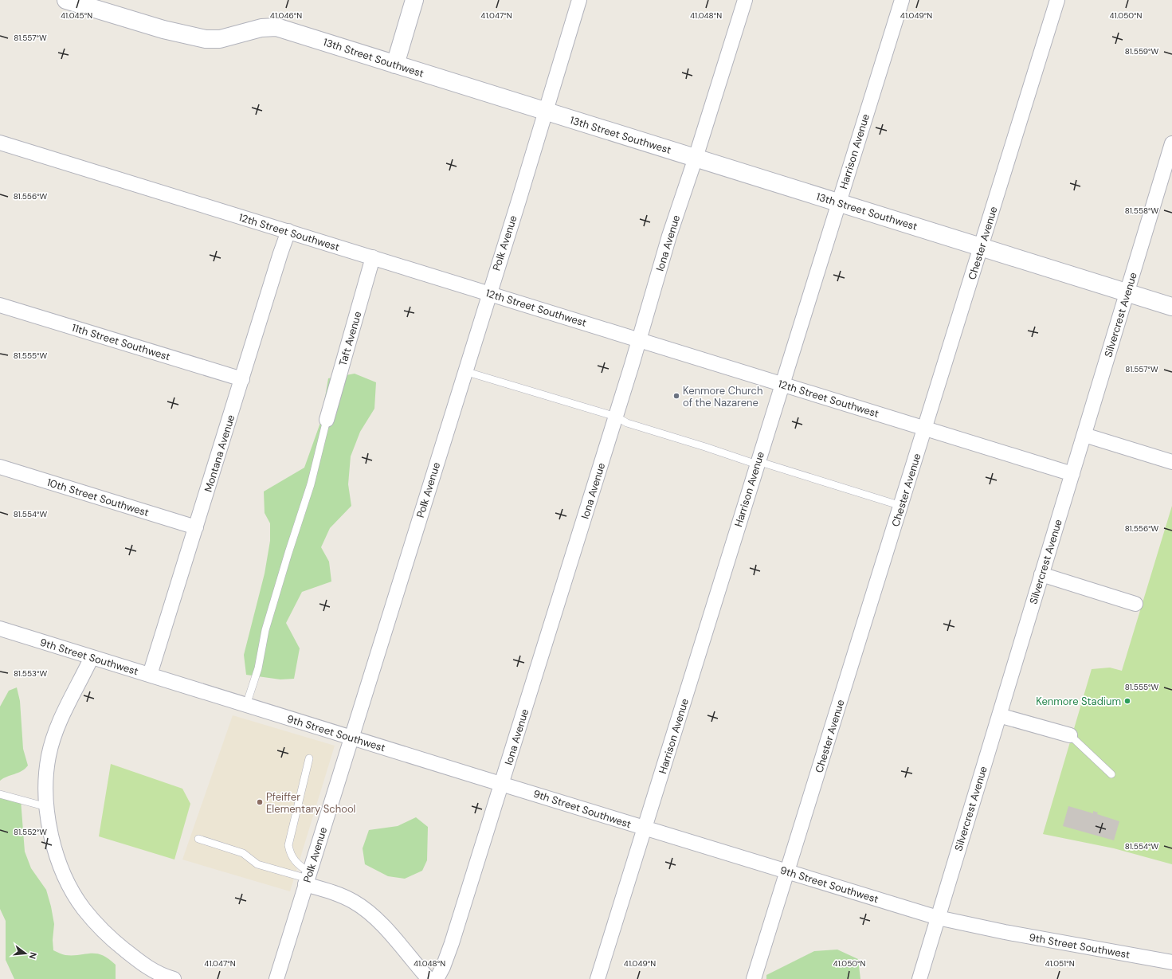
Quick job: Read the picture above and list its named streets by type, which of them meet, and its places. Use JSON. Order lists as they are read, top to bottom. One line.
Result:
{"streets":{"street":["13th Street Southwest","Harrison Avenue","12th Street Southwest","Polk Avenue","Iona Avenue","Chester Avenue","Silvercrest Avenue","Taft Avenue","11th Street Southwest","Montana Avenue","10th Street Southwest","9th Street Southwest"]},"crossings":[["13th Street Southwest","Harrison Avenue"],["13th Street Southwest","Polk Avenue"],["13th Street Southwest","Iona Avenue"],["13th Street Southwest","Chester Avenue"],["13th Street Southwest","Silvercrest Avenue"],["Harrison Avenue","12th Street Southwest"],["Harrison Avenue","9th Street Southwest"],["12th Street Southwest","Polk Avenue"],["12th Street Southwest","Iona Avenue"],["12th Street Southwest","Chester Avenue"],["12th Street Southwest","Silvercrest Avenue"],["12th Street Southwest","Taft Avenue"],["12th Street Southwest","Montana Avenue"],["Polk Avenue","9th Street Southwest"],["Iona Avenue","9th Street Southwest"],["Chester Avenue","9th Street Southwest"],["Silvercrest Avenue","9th Street Southwest"],["11th Street Southwest","Montana Avenue"],["Montana Avenue","10th Street Southwest"],["Montana Avenue","9th Street Southwest"]],"places":["Kenmore Church of the Nazarene","Kenmore Stadium","Pfeiffer Elementary School"],"north":"right","coordinates":["41.045°N","41.046°N","41.047°N","41.048°N","41.049°N","41.050°N","81.557°W","81.559°W","81.556°W","81.558°W","81.555°W","81.554°W","81.553°W","81.552°W","41.051°N"]}
